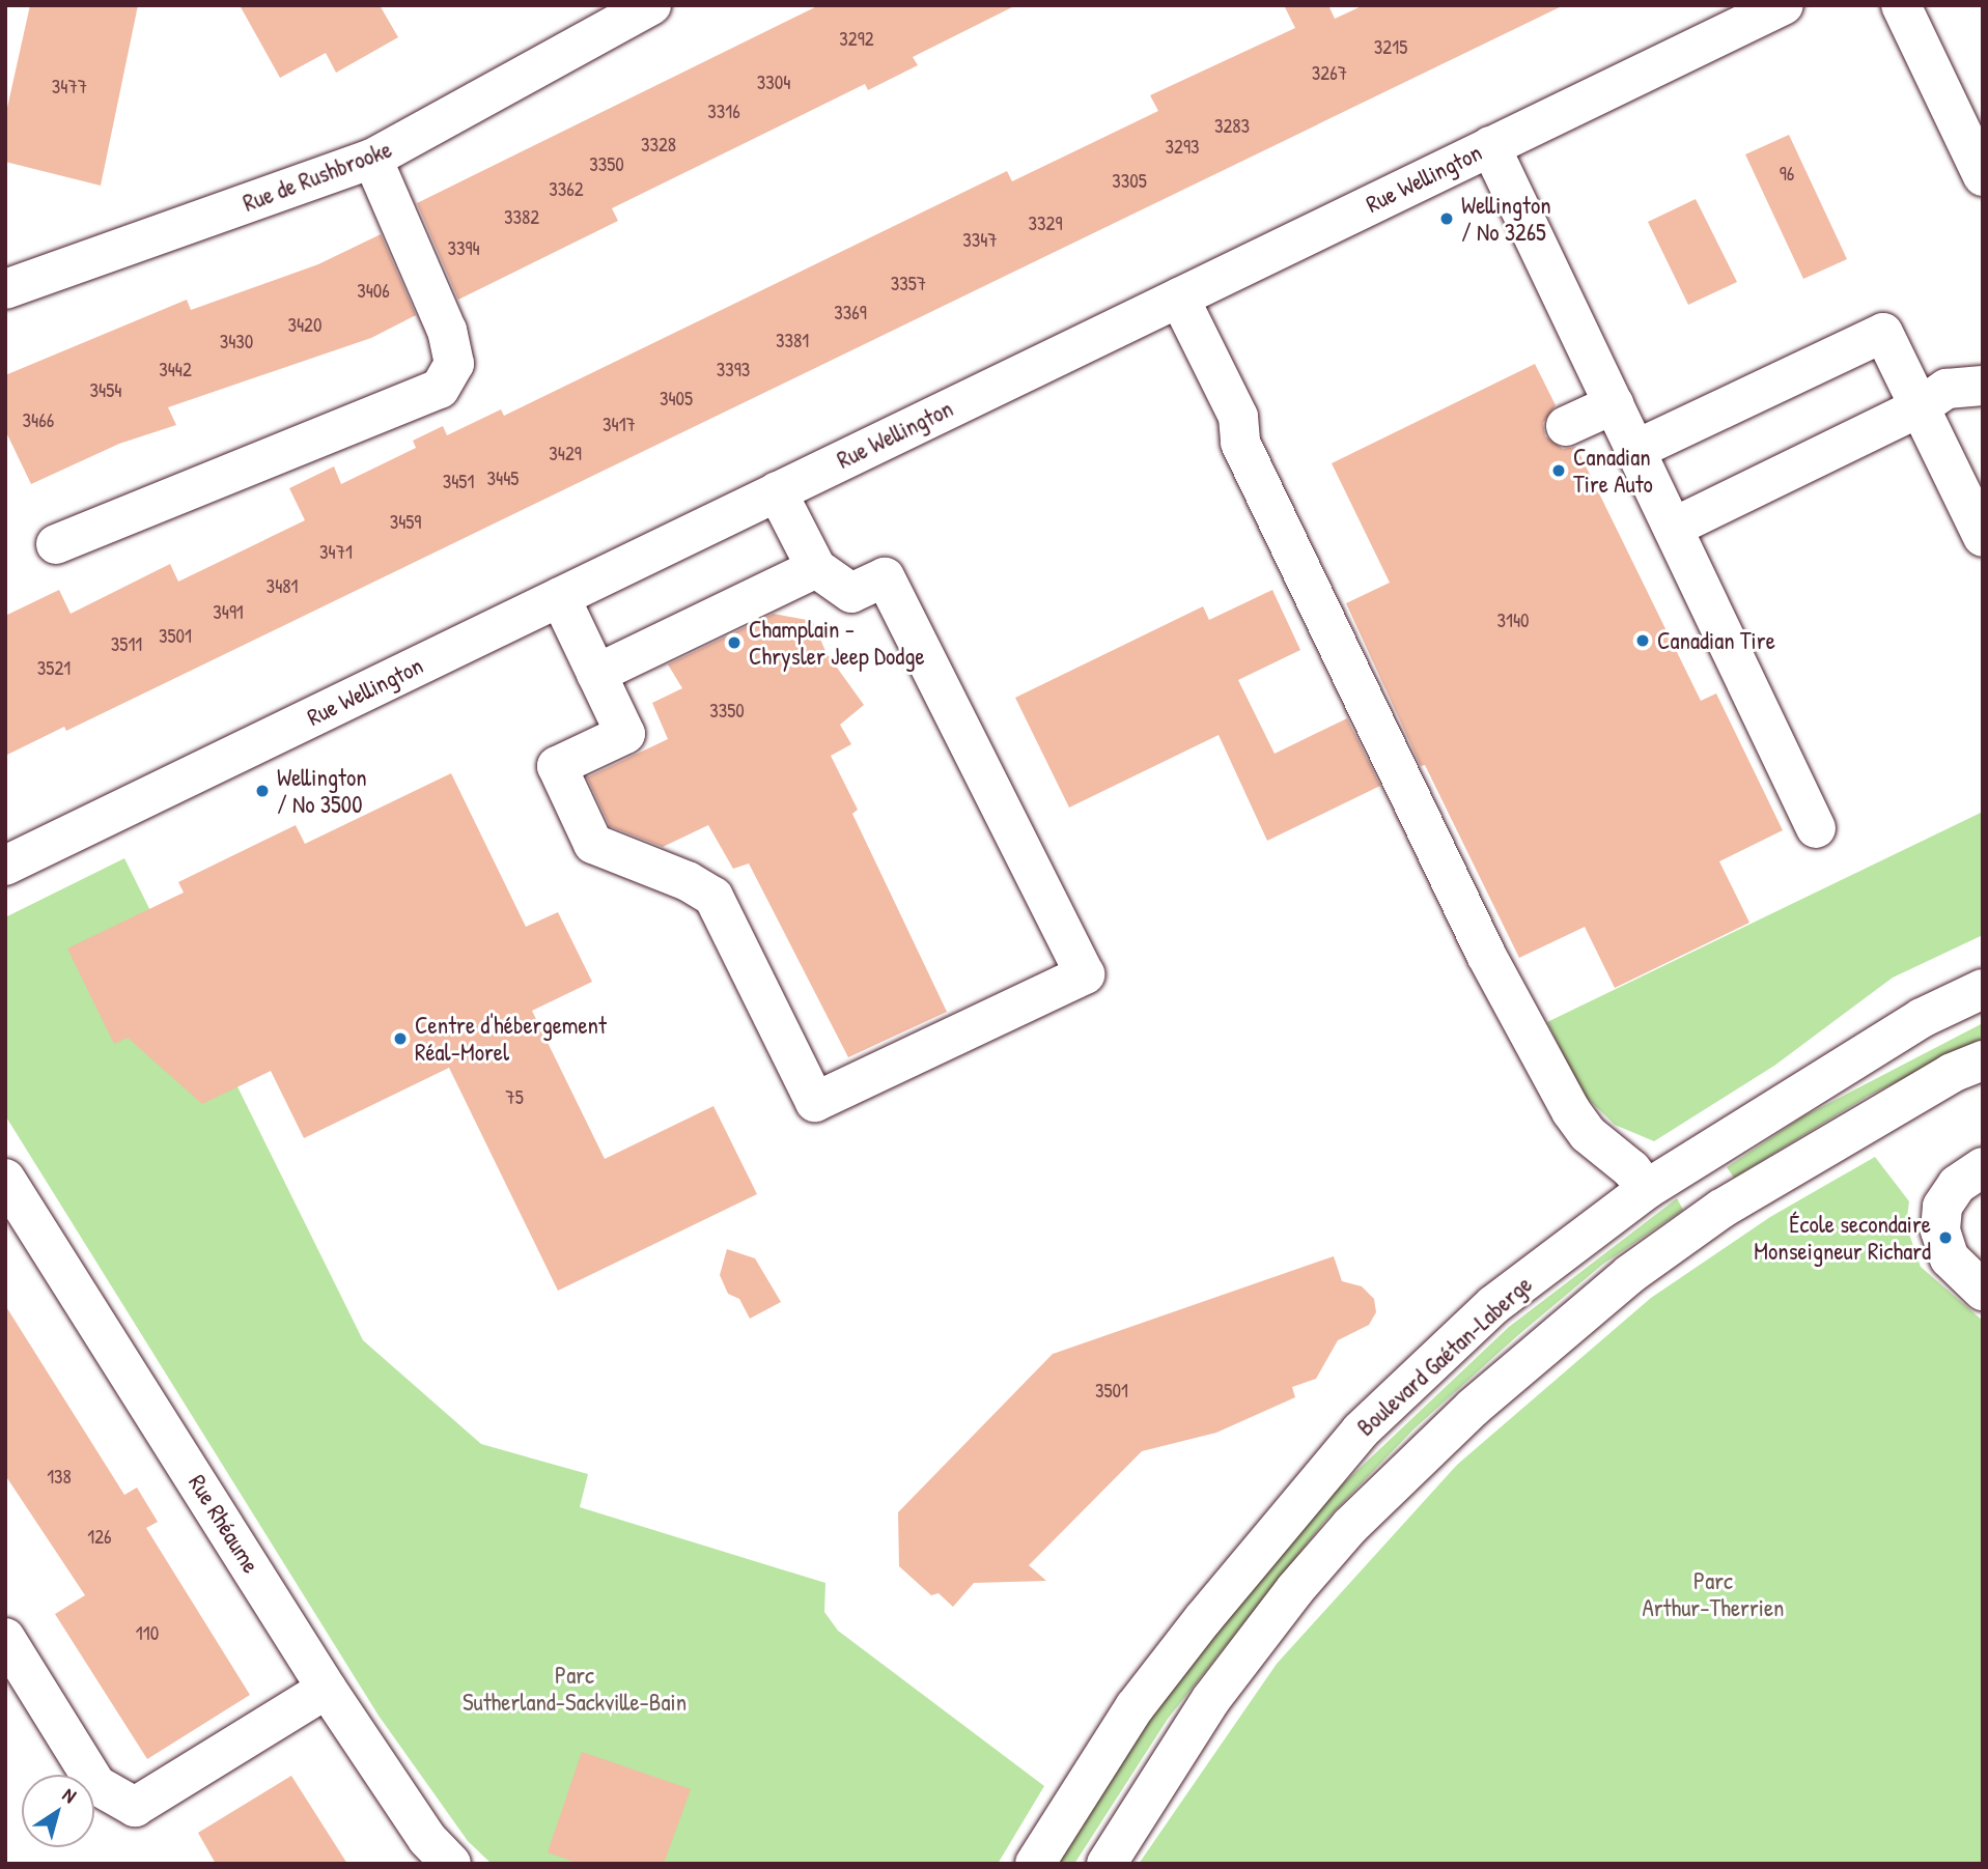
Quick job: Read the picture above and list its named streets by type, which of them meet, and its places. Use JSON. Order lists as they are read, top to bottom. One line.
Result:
{"streets":{"main road":["Rue de Rushbrooke","Rue Wellington","Boulevard Gaétan-Laberge","Rue Rhéaume"]},"parks":["Parc Arthur-Therrien","Parc Sutherland-Sackville-Bain"],"places":["Wellington / No 3265","Canadian Tire Auto","Canadian Tire","Champlain - Chrysler Jeep Dodge","Wellington / No 3500","Centre d'hébergement Réal-Morel","École secondaire Monseigneur Richard"],"house_numbers":["3292","3215","3267","3304","3477","3316","3283","3328","3293","3350","96","3305","3362","3382","3329","3347","3394","3357","3406","3369","3420","3381","3430","3442","3393","3454","3405","3466","3417","3429","3445","3451","3459","3471","3481","3491","3140","3501","3511","3521","3350","75","3501","138","126","110"],"north":"top right"}
